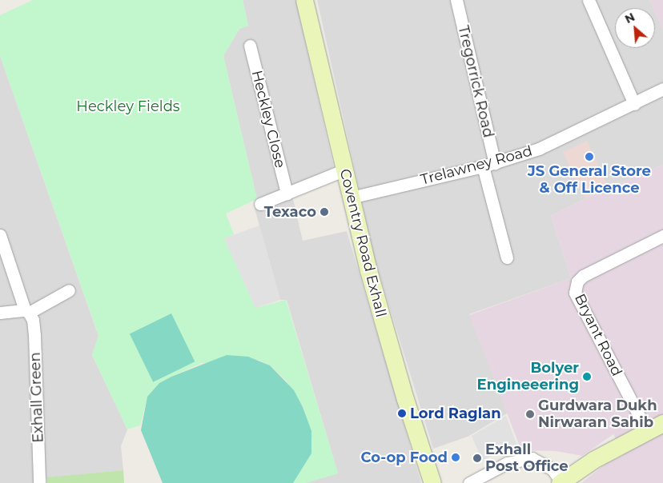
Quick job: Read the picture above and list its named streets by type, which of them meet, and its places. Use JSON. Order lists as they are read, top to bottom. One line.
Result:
{"streets":{"main road":["Coventry Road Exhall"],"street":["Tregorrick Road","Heckley Close","Trelawney Road","Bryant Road","Exhall Green"]},"crossings":[["Tregorrick Road","Trelawney Road"],["Trelawney Road","Coventry Road Exhall"]],"parks":["Heckley Fields"],"places":["JS General Store & Off Licence","Texaco","Bolyer Engineeering","Lord Raglan","Gurdwara Dukh Nirwaran Sahib","Co-op Food","Exhall Post Office"],"north":"top left"}
